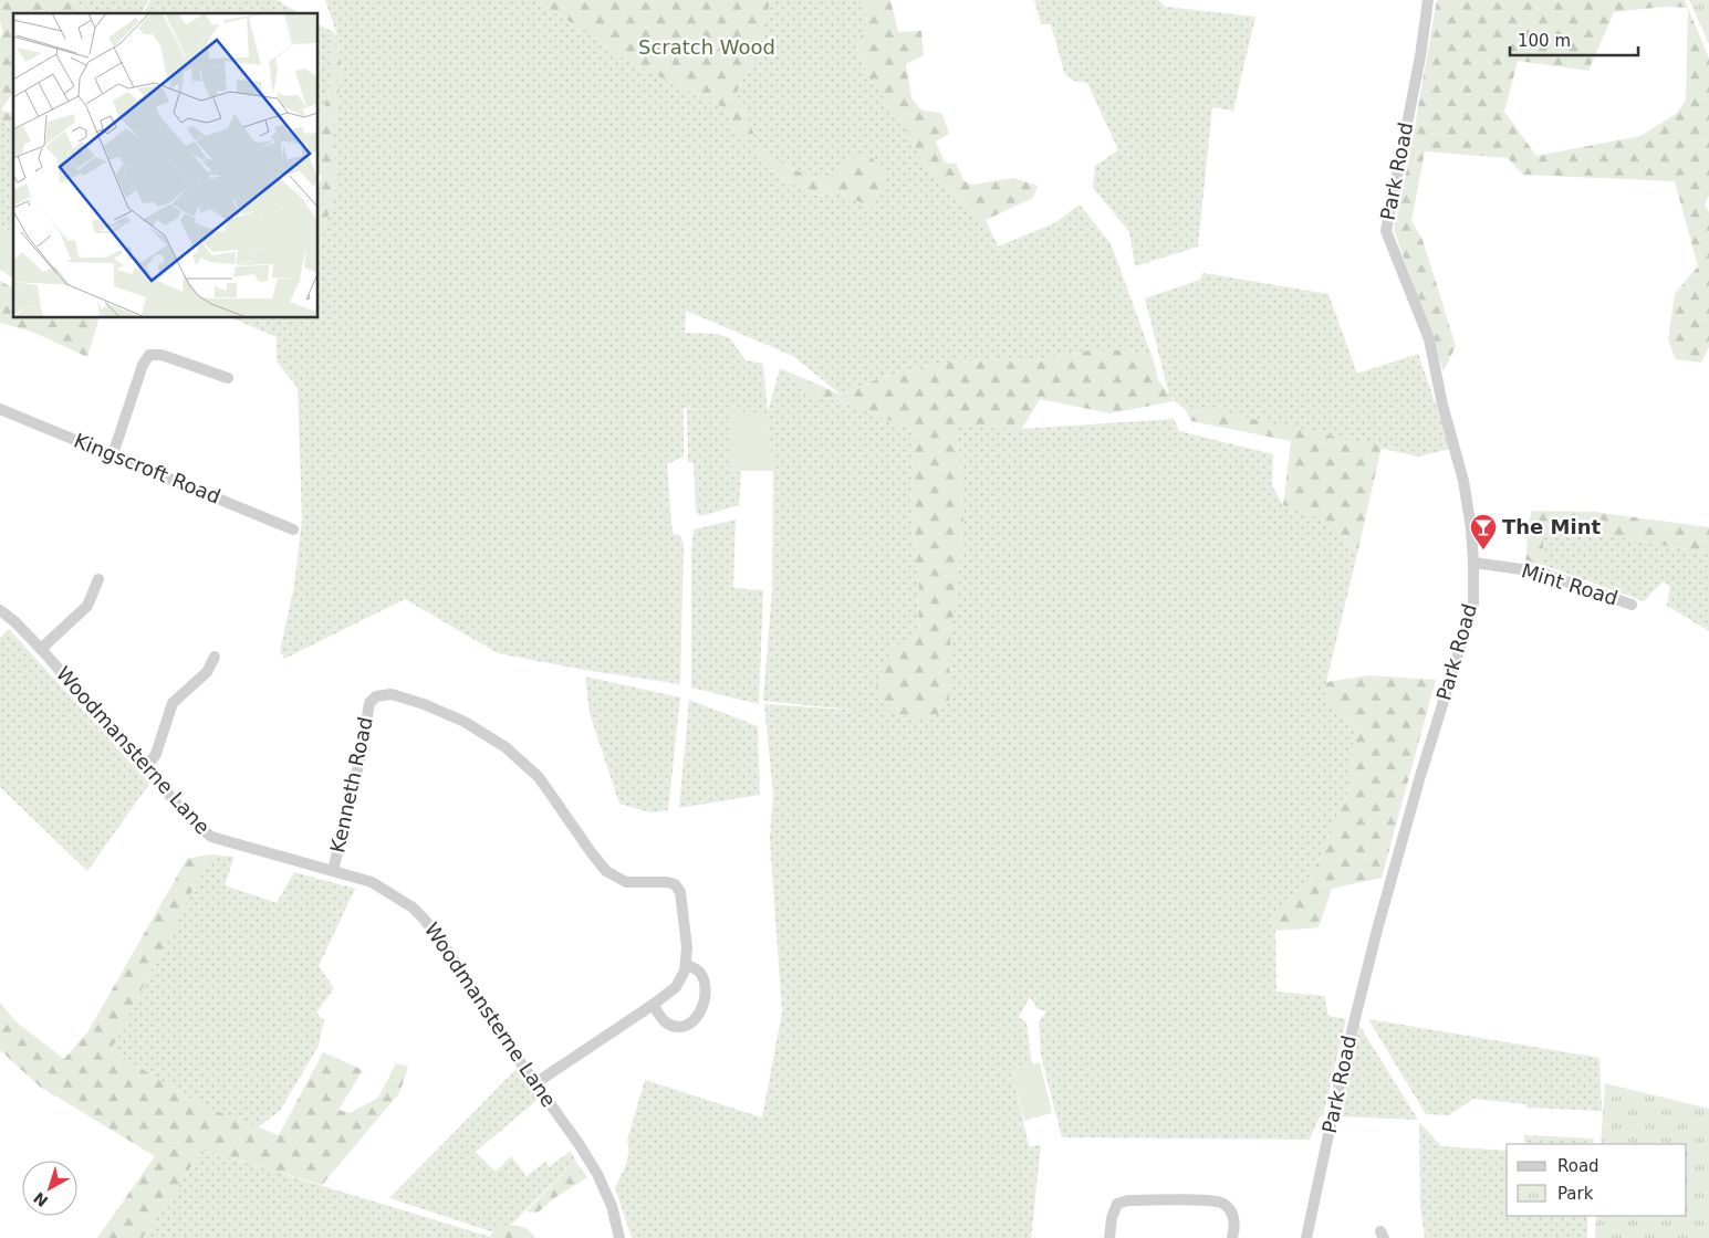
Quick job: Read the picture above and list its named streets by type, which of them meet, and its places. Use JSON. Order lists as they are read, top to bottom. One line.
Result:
{"streets":{"street":["Park Road","Kingscroft Road","Mint Road","Woodmansterne Lane","Kenneth Road"]},"crossings":[["Park Road","Mint Road"],["Woodmansterne Lane","Kenneth Road"]],"parks":["Scratch Wood"],"places":{"bar":["The Mint"]},"legend":["Road","Park"],"scale_bar":"100 m","north":"bottom left"}
